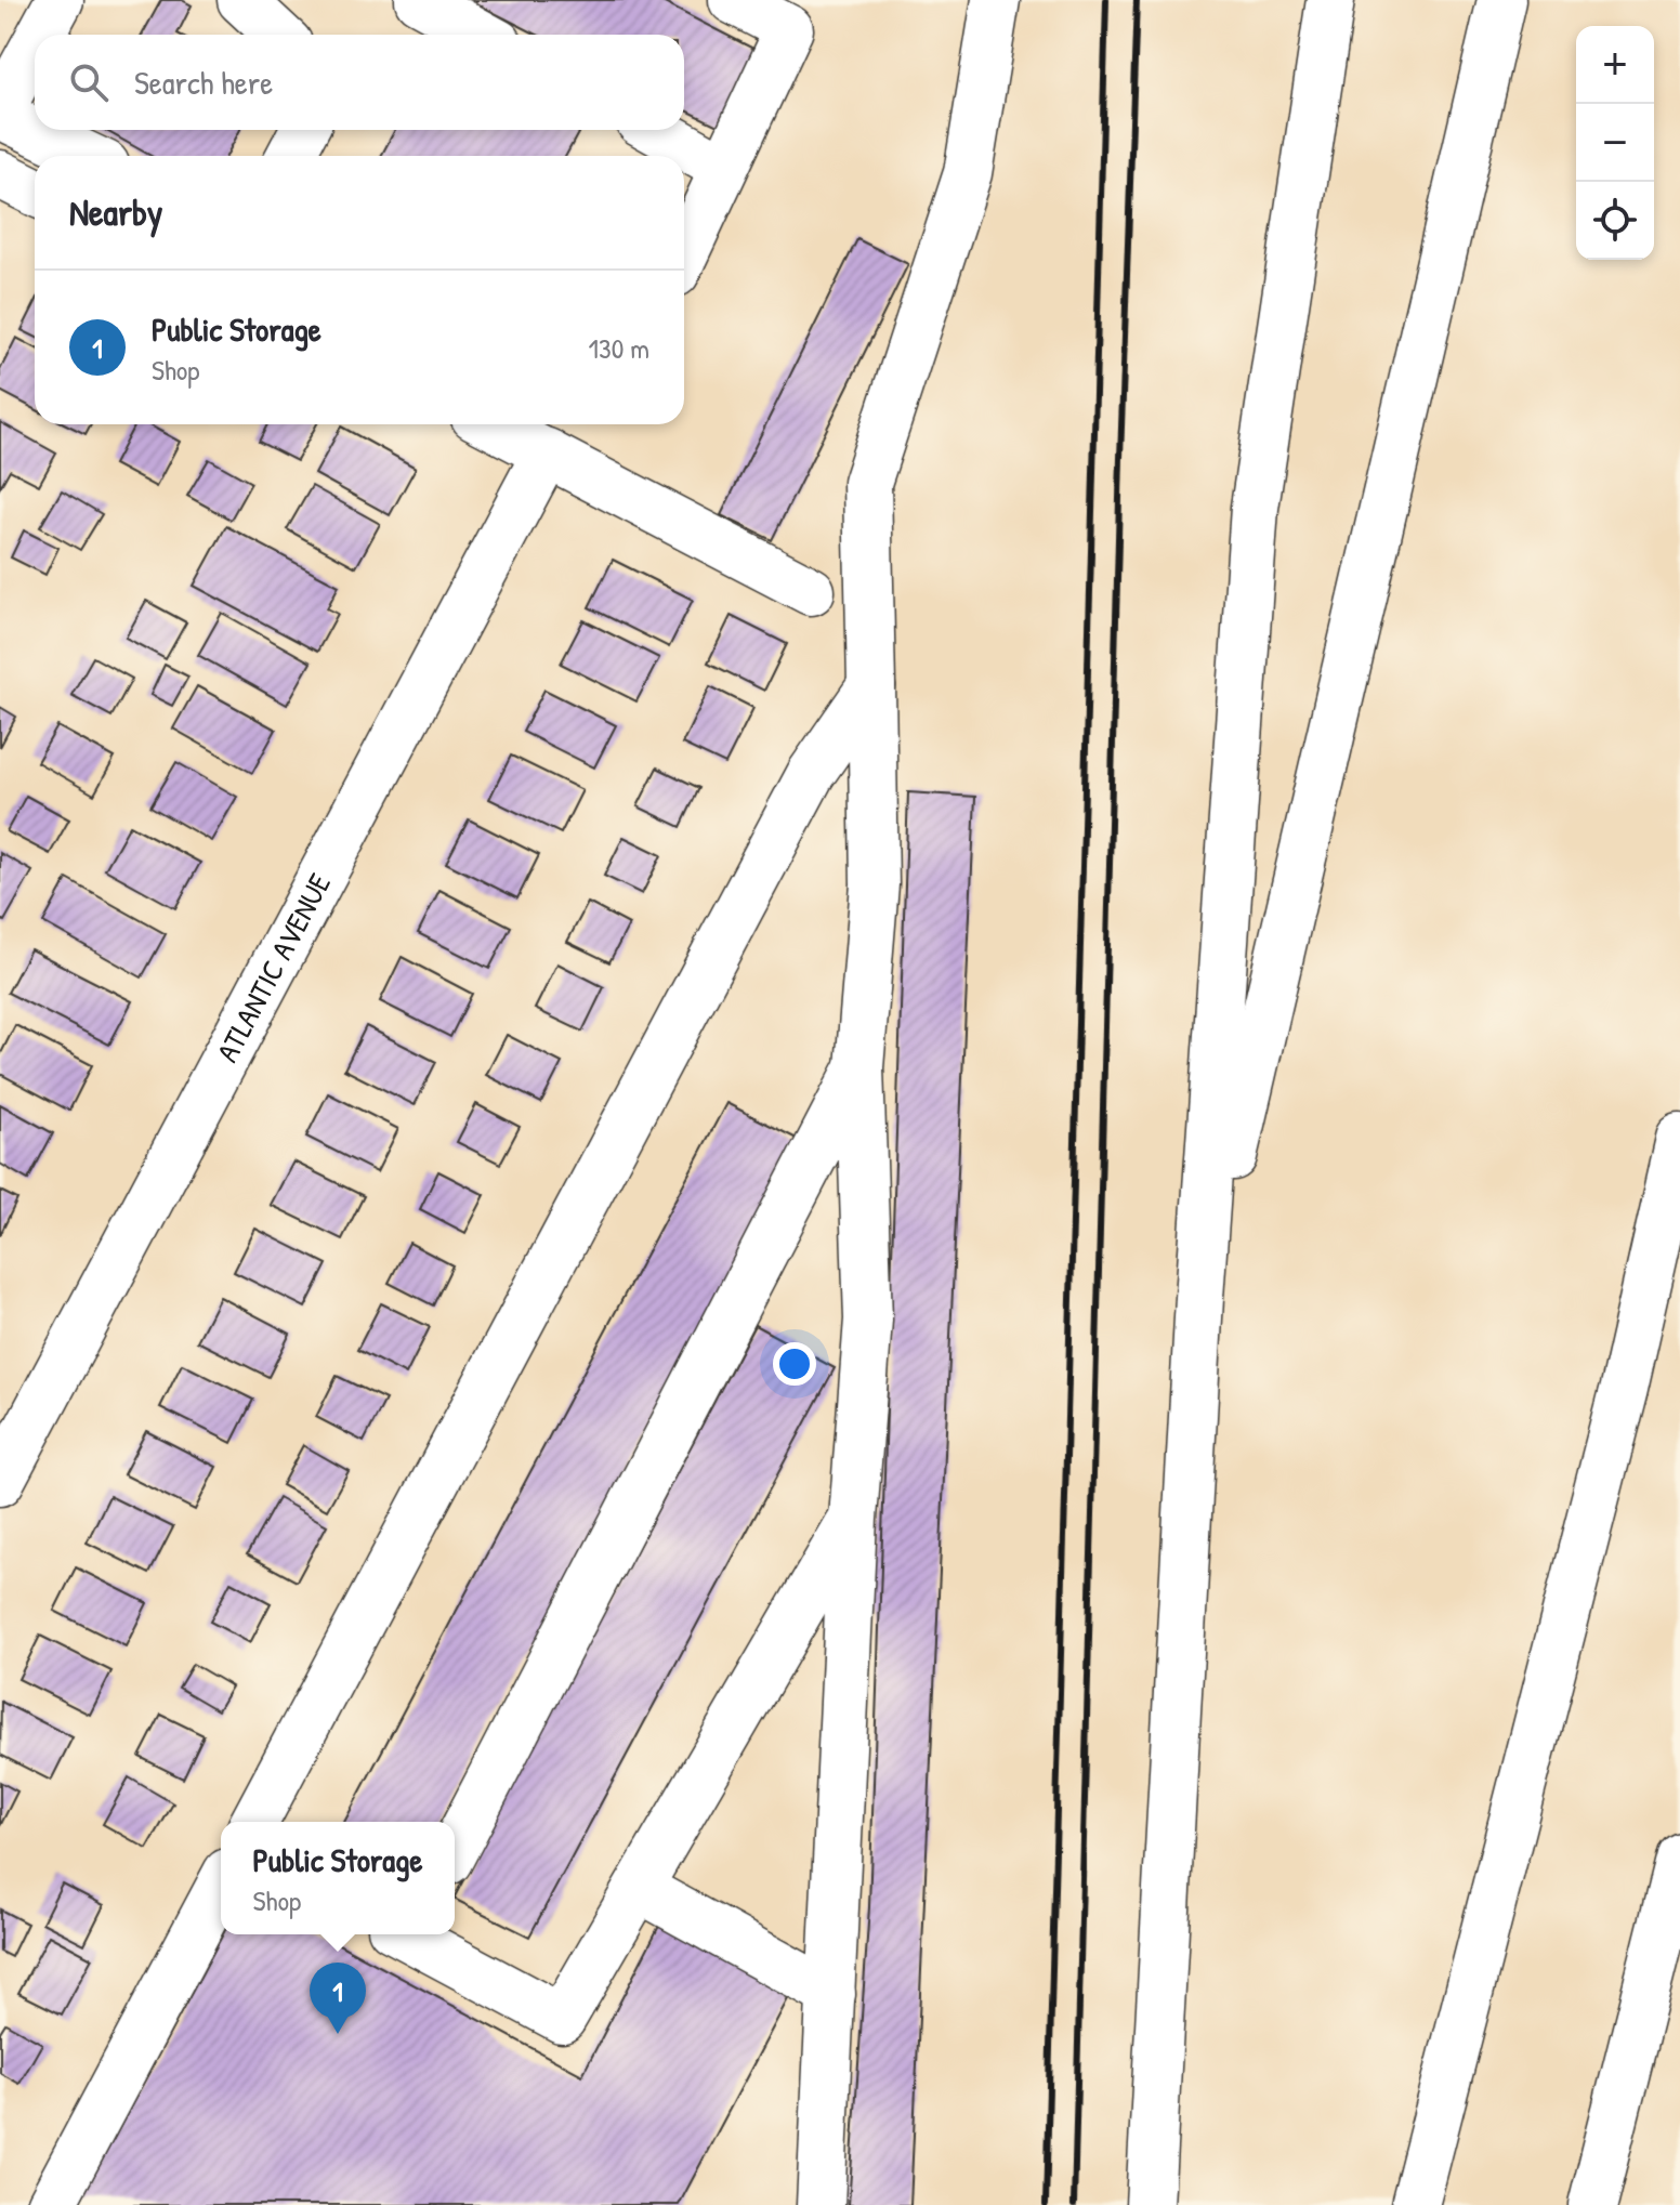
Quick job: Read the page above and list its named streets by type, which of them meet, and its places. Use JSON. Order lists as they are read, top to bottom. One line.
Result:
{"streets":{"street":["ATLANTIC AVENUE"]},"page":{"map_buttons":["+","−"],"search":"Search here","heading":"Nearby","list":[{"mark":"1","name":"Public Storage","note":"Shop","value":"130 m"}],"popup":["Public Storage","Shop"],"pins":"1"}}
